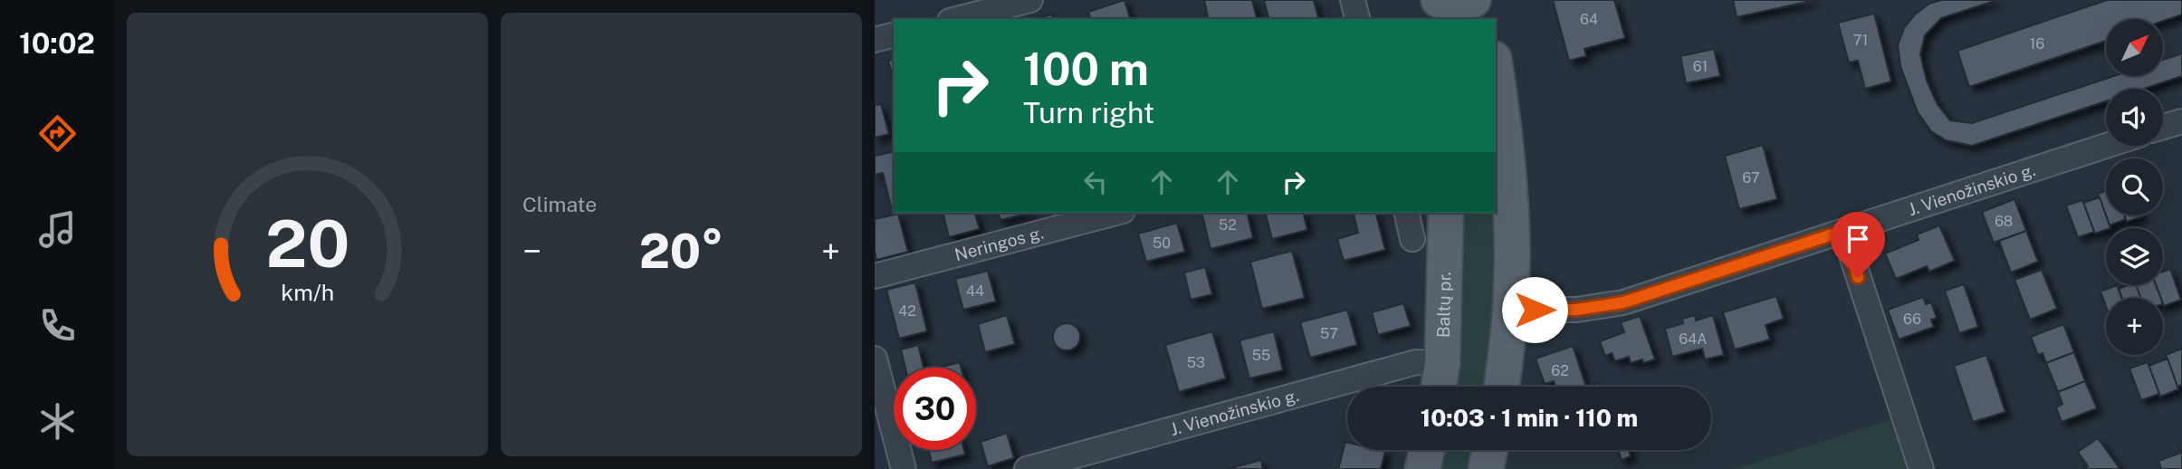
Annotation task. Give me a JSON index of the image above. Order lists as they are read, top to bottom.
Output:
{
  "streets": {
    "main road": ["Baltų pr."],
    "street": ["J. Vienožinskio g.", "Neringos g."]
  },
  "crossings": [
    ["J. Vienožinskio g.", "Baltų pr."]
  ],
  "house_numbers": [
    "64",
    "71",
    "16",
    "61",
    "67",
    "68",
    "52",
    "50",
    "44",
    "42",
    "66",
    "57",
    "64A",
    "55",
    "53",
    "62"
  ],
  "north": "top right",
  "page": {
    "tabs": "10:02",
    "tile": "Climate",
    "map_buttons": "+",
    "turn": ["100 m", "Turn right"],
    "heat": ["−", "20°", "+"],
    "limit": "30",
    "trip": "10:03 · 1 min · 110 m",
    "gauge": ["20", "km/h"]
  }
}
